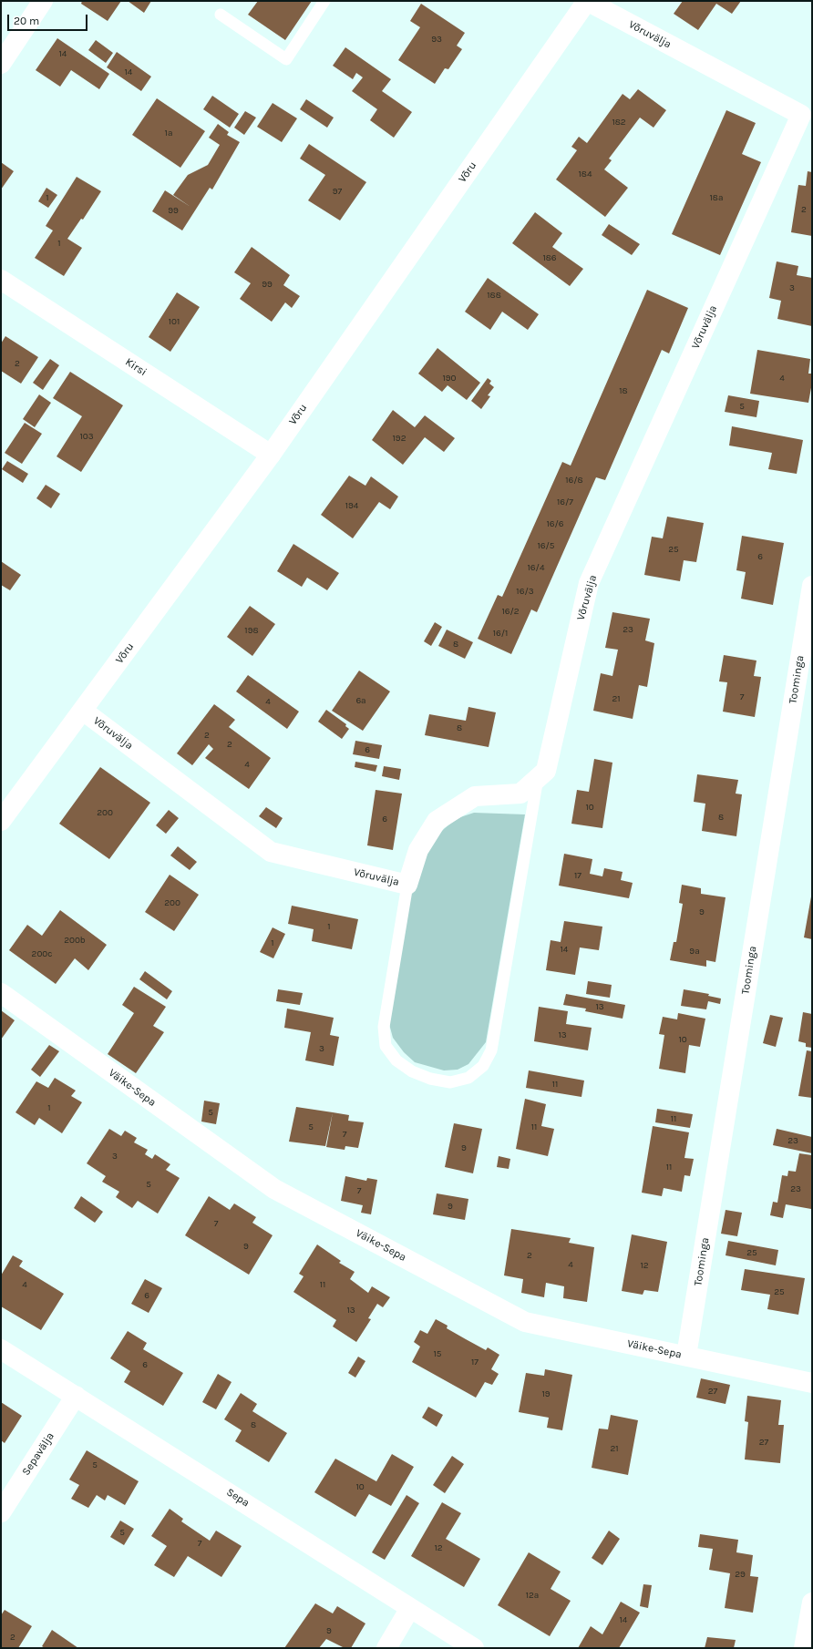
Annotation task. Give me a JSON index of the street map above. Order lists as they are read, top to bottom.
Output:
{
  "streets": {
    "street": [
      "Võruvälja",
      "Võru",
      "Kirsi",
      "Toominga",
      "Väike-Sepa",
      "Sepavälja",
      "Sepa"
    ]
  },
  "crossings": [
    ["Võruvälja", "Võru"],
    ["Võru", "Kirsi"],
    ["Toominga", "Väike-Sepa"],
    ["Sepavälja", "Sepa"]
  ],
  "house_numbers": [
    "93",
    "14",
    "14",
    "182",
    "1a",
    "184",
    "97",
    "1",
    "18a",
    "2",
    "99",
    "1",
    "186",
    "99",
    "3",
    "188",
    "101",
    "2",
    "190",
    "4",
    "18",
    "5",
    "103",
    "192",
    "16/8",
    "16/7",
    "194",
    "16/6",
    "16/5",
    "25",
    "6",
    "16/4",
    "16/3",
    "16/2",
    "23",
    "198",
    "16/1",
    "8",
    "7",
    "21",
    "6a",
    "4",
    "8",
    "2",
    "2",
    "6",
    "4",
    "10",
    "200",
    "8",
    "6",
    "17",
    "200",
    "9",
    "1",
    "200b",
    "1",
    "14",
    "9a",
    "200c",
    "13",
    "13",
    "10",
    "3",
    "11",
    "1",
    "5",
    "11",
    "5",
    "11",
    "7",
    "23",
    "9",
    "3",
    "11",
    "5",
    "23",
    "7",
    "9",
    "7",
    "9",
    "25",
    "2",
    "4",
    "12",
    "4",
    "11",
    "25",
    "6",
    "13",
    "15",
    "17",
    "6",
    "27",
    "19",
    "8",
    "27",
    "21",
    "5",
    "10",
    "5",
    "7",
    "12",
    "29",
    "12a",
    "14",
    "9",
    "2"
  ],
  "scale_bar": "20 m"
}
